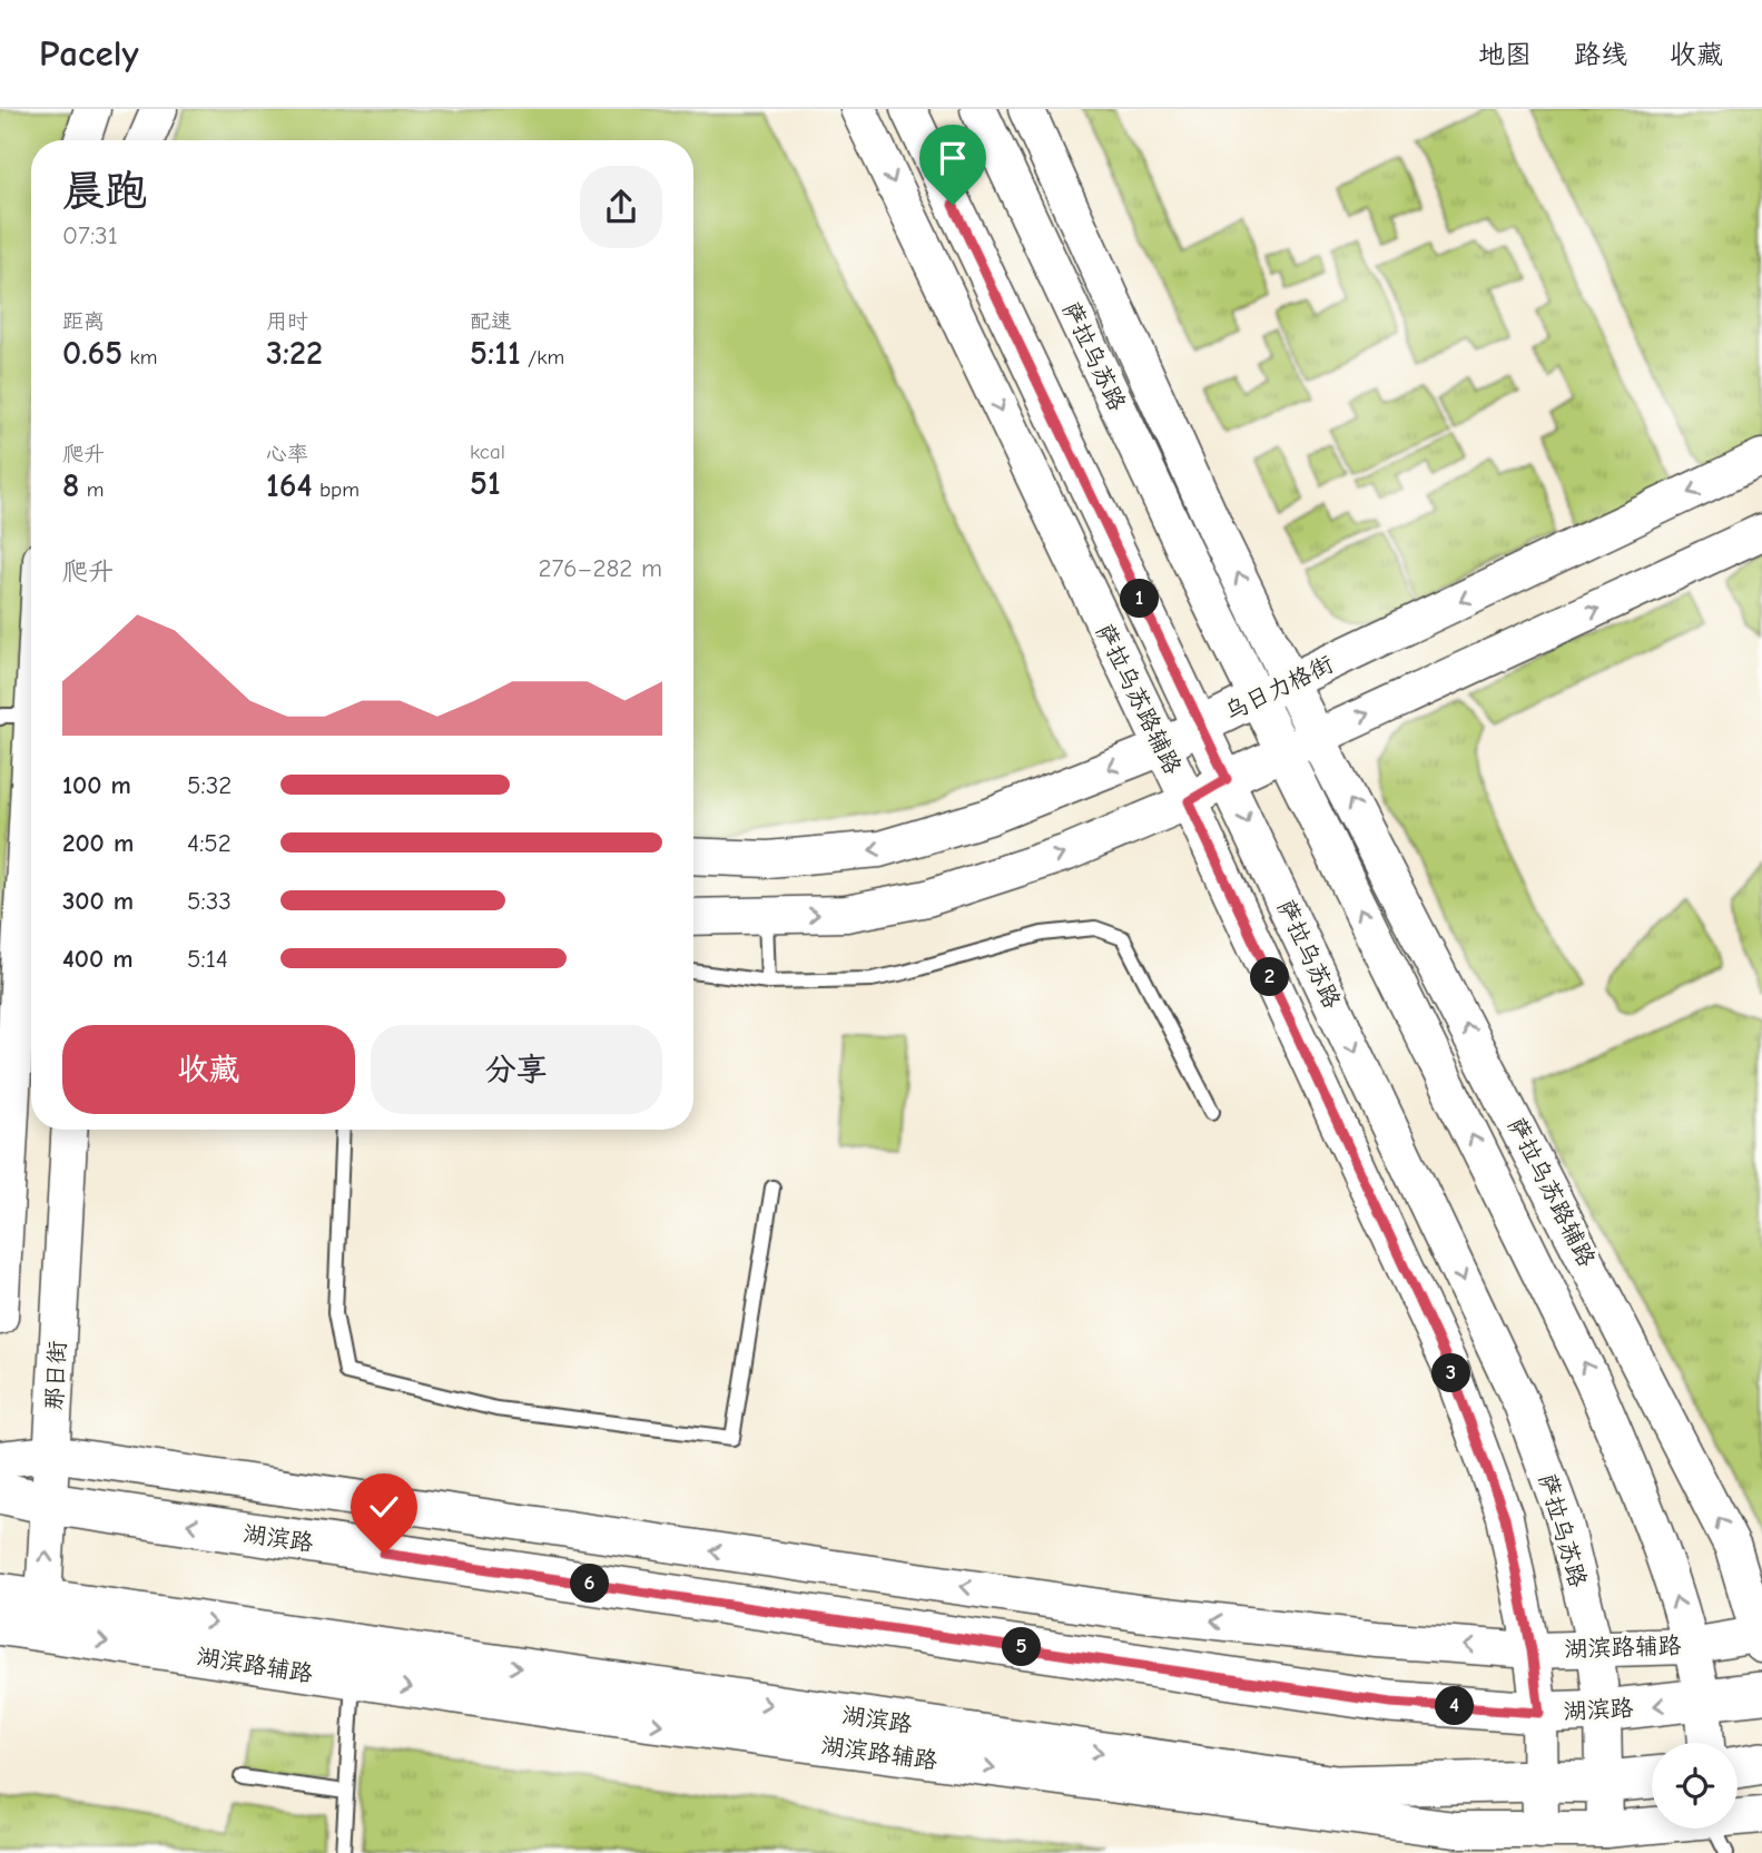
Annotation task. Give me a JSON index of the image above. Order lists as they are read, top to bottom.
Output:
{
  "streets": {
    "main road": ["湖滨路"],
    "street": [
      "萨拉乌苏路",
      "乌日力格街",
      "萨拉乌苏路辅路",
      "那日街",
      "湖滨路辅路"
    ]
  },
  "crossings": [
    ["萨拉乌苏路", "乌日力格街"],
    ["萨拉乌苏路", "湖滨路"],
    ["萨拉乌苏路", "湖滨路辅路"],
    ["乌日力格街", "萨拉乌苏路辅路"],
    ["萨拉乌苏路辅路", "湖滨路"],
    ["萨拉乌苏路辅路", "湖滨路辅路"],
    ["那日街", "湖滨路"],
    ["那日街", "湖滨路辅路"],
    ["湖滨路", "湖滨路辅路"]
  ],
  "page": {
    "header": "Pacely",
    "nav": ["地图", "路线", "收藏"],
    "heading": ["晨跑", "07:31"],
    "stats": [
      ["距离", "0.65 km"],
      ["用时", "3:22"],
      ["配速", "5:11 /km"],
      ["爬升", "8 m"],
      ["心率", "164 bpm"],
      ["kcal", "51"]
    ],
    "chart": ["爬升", "276–282 m"],
    "pins": [
      "1",
      "2",
      "3",
      "6",
      "5",
      "4"
    ],
    "list": [
      {
        "name": "100 m",
        "note": "5:32"
      },
      {
        "name": "200 m",
        "note": "4:52"
      },
      {
        "name": "300 m",
        "note": "5:33"
      },
      {
        "name": "400 m",
        "note": "5:14"
      }
    ],
    "buttons": ["收藏", "分享"]
  }
}
